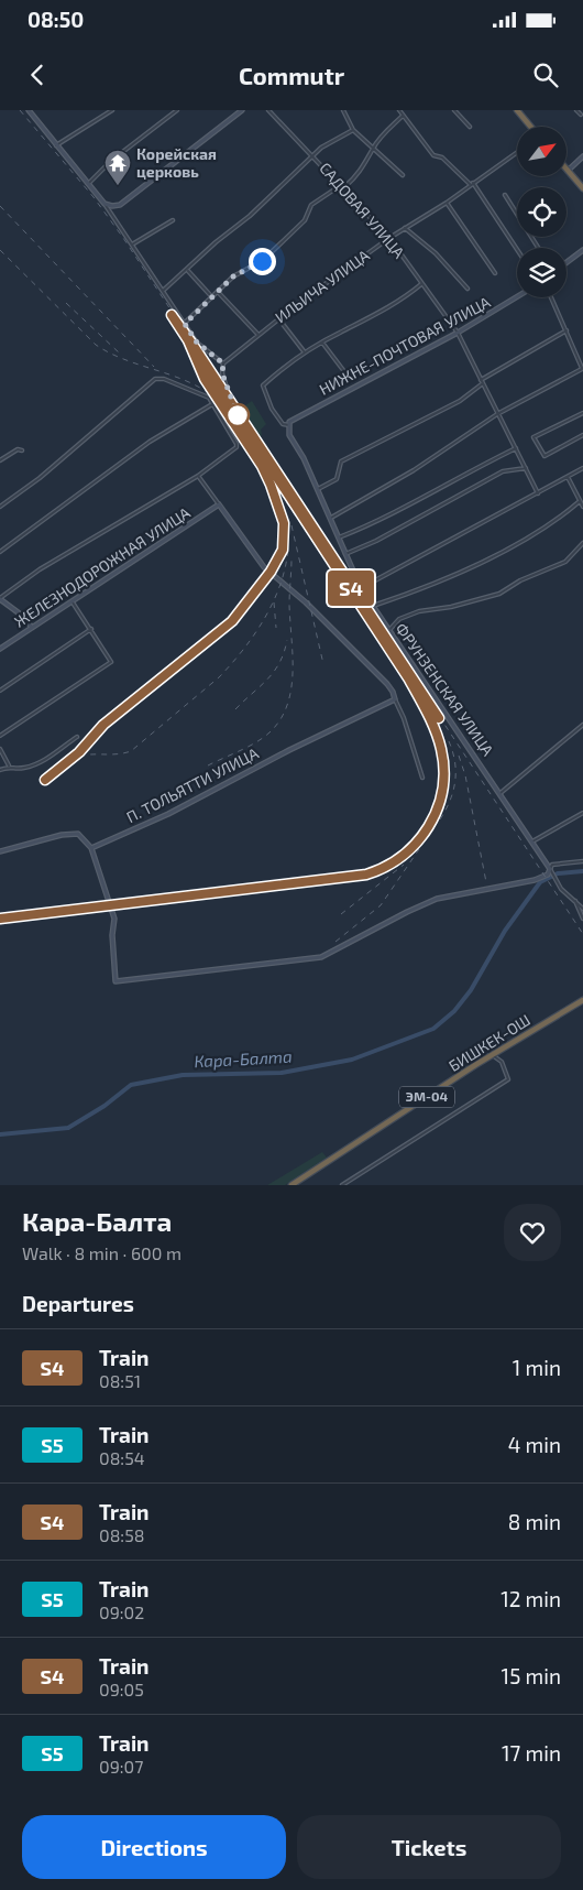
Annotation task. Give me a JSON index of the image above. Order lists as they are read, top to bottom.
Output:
{
  "streets": {
    "highway": ["БИШКЕК-ОШ", "ЭМ-04"],
    "street": [
      "САДОВАЯ УЛИЦА",
      "ИЛЬИЧА УЛИЦА",
      "НИЖНЕ-ПОЧТОВАЯ УЛИЦА",
      "ЖЕЛЕЗНОДОРОЖНАЯ УЛИЦА",
      "ФРУНЗЕНСКАЯ УЛИЦА",
      "П. ТОЛЬЯТТИ УЛИЦА"
    ]
  },
  "crossings": [
    ["САДОВАЯ УЛИЦА", "ИЛЬИЧА УЛИЦА"],
    ["САДОВАЯ УЛИЦА", "НИЖНЕ-ПОЧТОВАЯ УЛИЦА"],
    ["НИЖНЕ-ПОЧТОВАЯ УЛИЦА", "ФРУНЗЕНСКАЯ УЛИЦА"]
  ],
  "water": ["Кара-Балта"],
  "places": {
    "temple": ["Корейская церковь"]
  },
  "north": "top right",
  "page": {
    "status": "08:50",
    "header": "Commutr",
    "on_map": "S4",
    "heading": [
      ["Кара-Балта", "Walk · 8 min · 600 m"],
      "Departures"
    ],
    "list": [
      {
        "mark": "S4",
        "name": "Train",
        "note": "08:51",
        "value": "1 min"
      },
      {
        "mark": "S5",
        "name": "Train",
        "note": "08:54",
        "value": "4 min"
      },
      {
        "mark": "S4",
        "name": "Train",
        "note": "08:58",
        "value": "8 min"
      },
      {
        "mark": "S5",
        "name": "Train",
        "note": "09:02",
        "value": "12 min"
      },
      {
        "mark": "S4",
        "name": "Train",
        "note": "09:05",
        "value": "15 min"
      },
      {
        "mark": "S5",
        "name": "Train",
        "note": "09:07",
        "value": "17 min"
      }
    ],
    "buttons": ["Directions", "Tickets"]
  }
}
